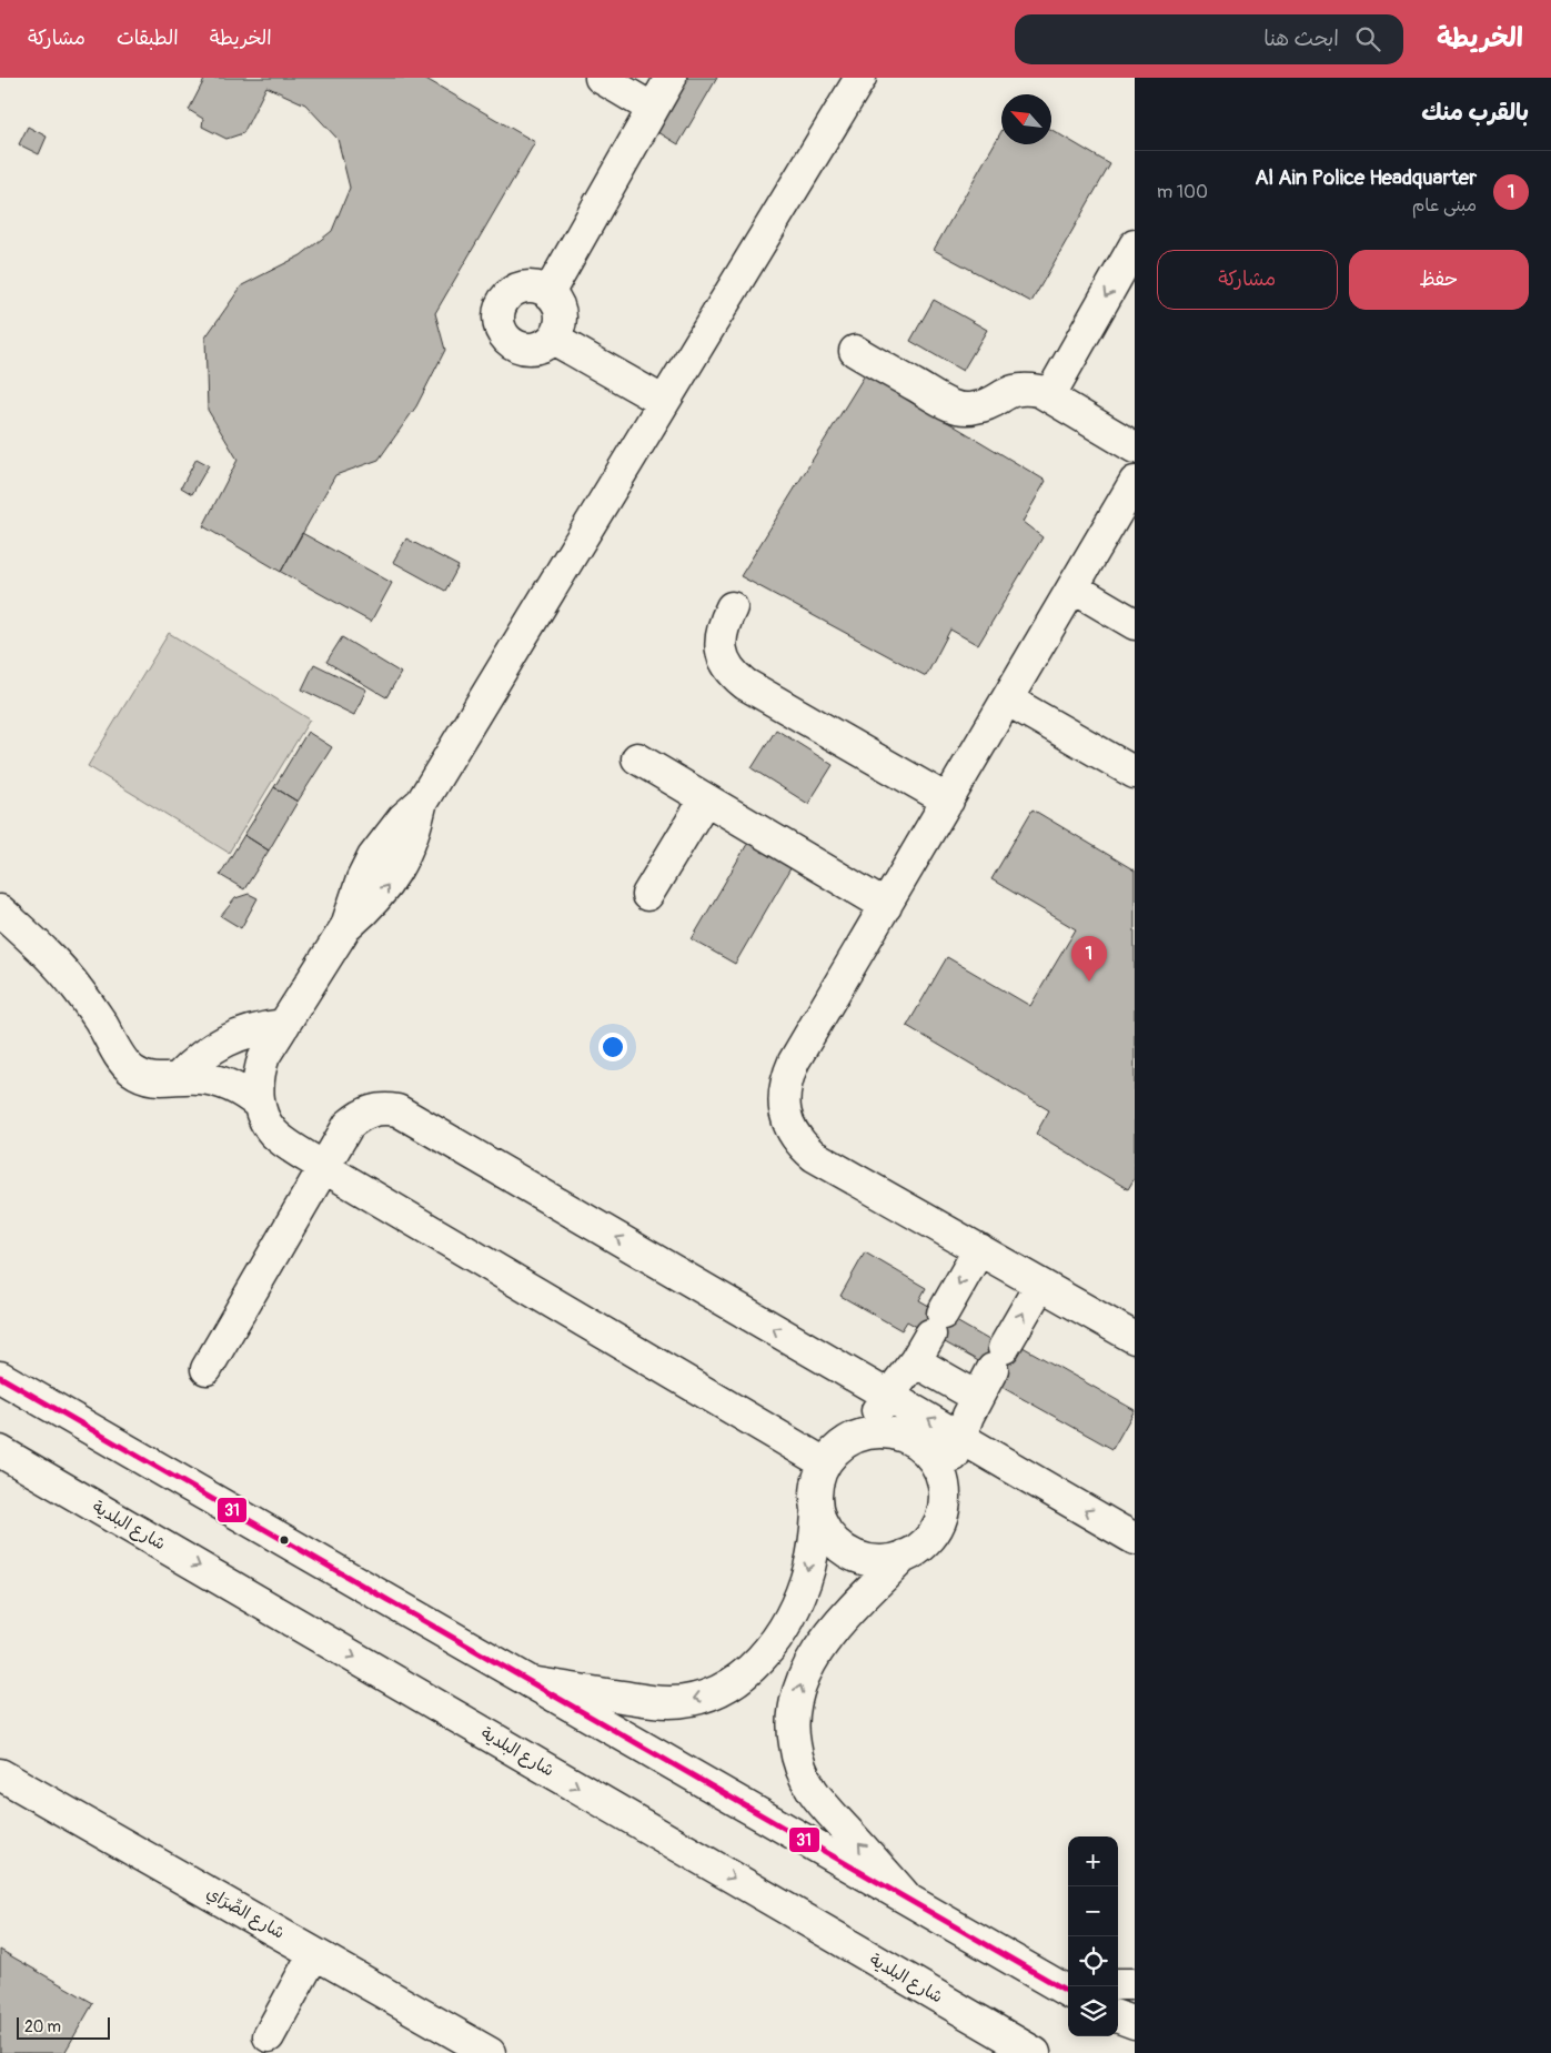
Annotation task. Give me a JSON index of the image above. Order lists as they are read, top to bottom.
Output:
{
  "streets": {
    "main road": ["شارع البلدية", "شارع الصِّرَاي"]
  },
  "lines": ["transit line 31"],
  "scale_bar": "20 m",
  "north": "top left",
  "page": {
    "header": "الخريطة",
    "search": "ابحث هنا",
    "nav": ["الخريطة", "الطبقات", "مشاركة"],
    "heading": "بالقرب منك",
    "list": [
      {
        "mark": "1",
        "name": "Al Ain Police Headquarter",
        "note": "مبنى عام",
        "value": "100 m"
      }
    ],
    "buttons": ["حفظ", "مشاركة"],
    "pins": "1",
    "map_buttons": ["+", "−"],
    "scale": "20 m"
  }
}
